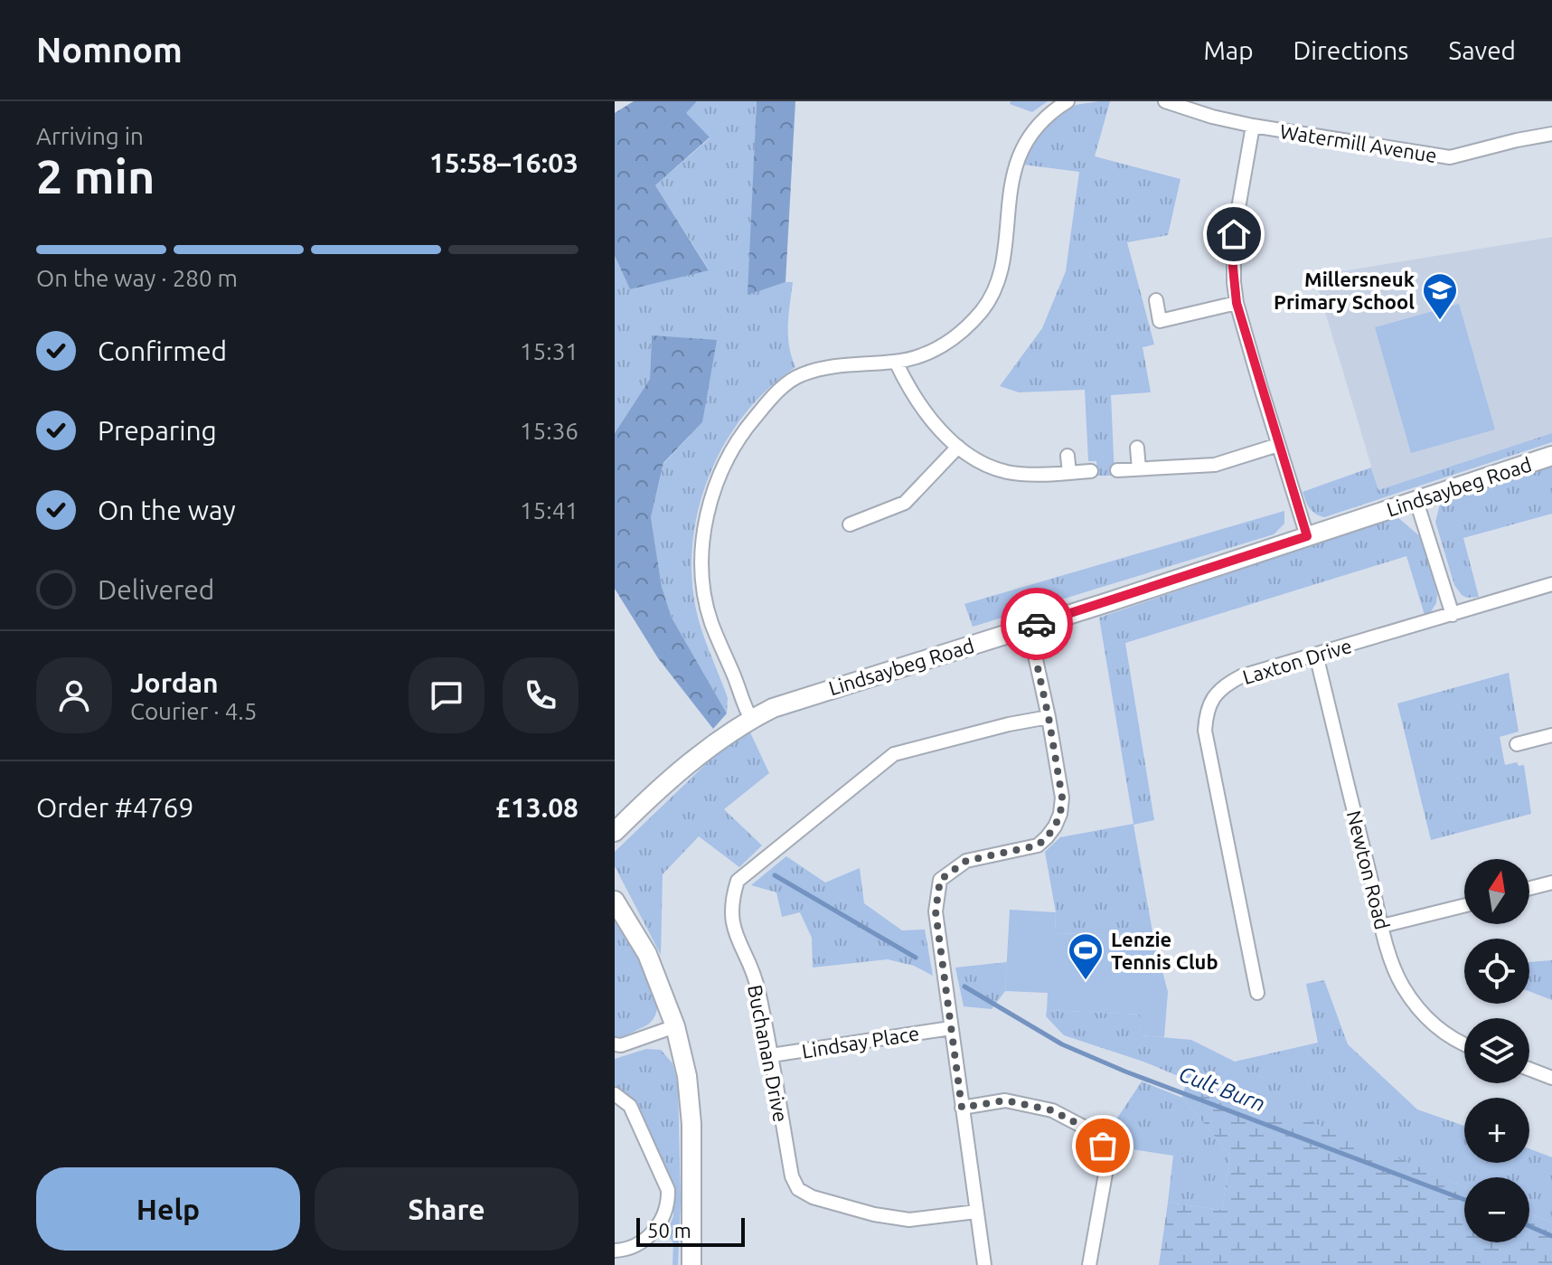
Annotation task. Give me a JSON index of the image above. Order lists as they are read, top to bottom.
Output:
{
  "streets": {
    "main road": ["Lindsaybeg Road"],
    "street": [
      "Watermill Avenue",
      "Laxton Drive",
      "Newton Road",
      "Lindsay Place",
      "Buchanan Drive"
    ]
  },
  "crossings": [
    ["Laxton Drive", "Newton Road"],
    ["Lindsay Place", "Buchanan Drive"]
  ],
  "water": ["Cult Burn"],
  "places": {
    "school or university": ["Millersneuk Primary School"],
    "sports": ["Lenzie Tennis Club"]
  },
  "scale_bar": "50 m",
  "north": "top",
  "page": {
    "header": "Nomnom",
    "nav": ["Map", "Directions", "Saved"],
    "heading": ["2 min", "Arriving in", "15:58–16:03"],
    "panel": [
      "Jordan",
      "Courier · 4.5",
      "Order #4769",
      "£13.08"
    ],
    "bar": "On the way · 280 m",
    "list": [
      ["Confirmed", "15:31"],
      ["Preparing", "15:36"],
      ["On the way", "15:41"],
      "Delivered"
    ],
    "map_buttons": ["+", "−"],
    "buttons": ["Help", "Share"],
    "scale": "50 m"
  }
}
